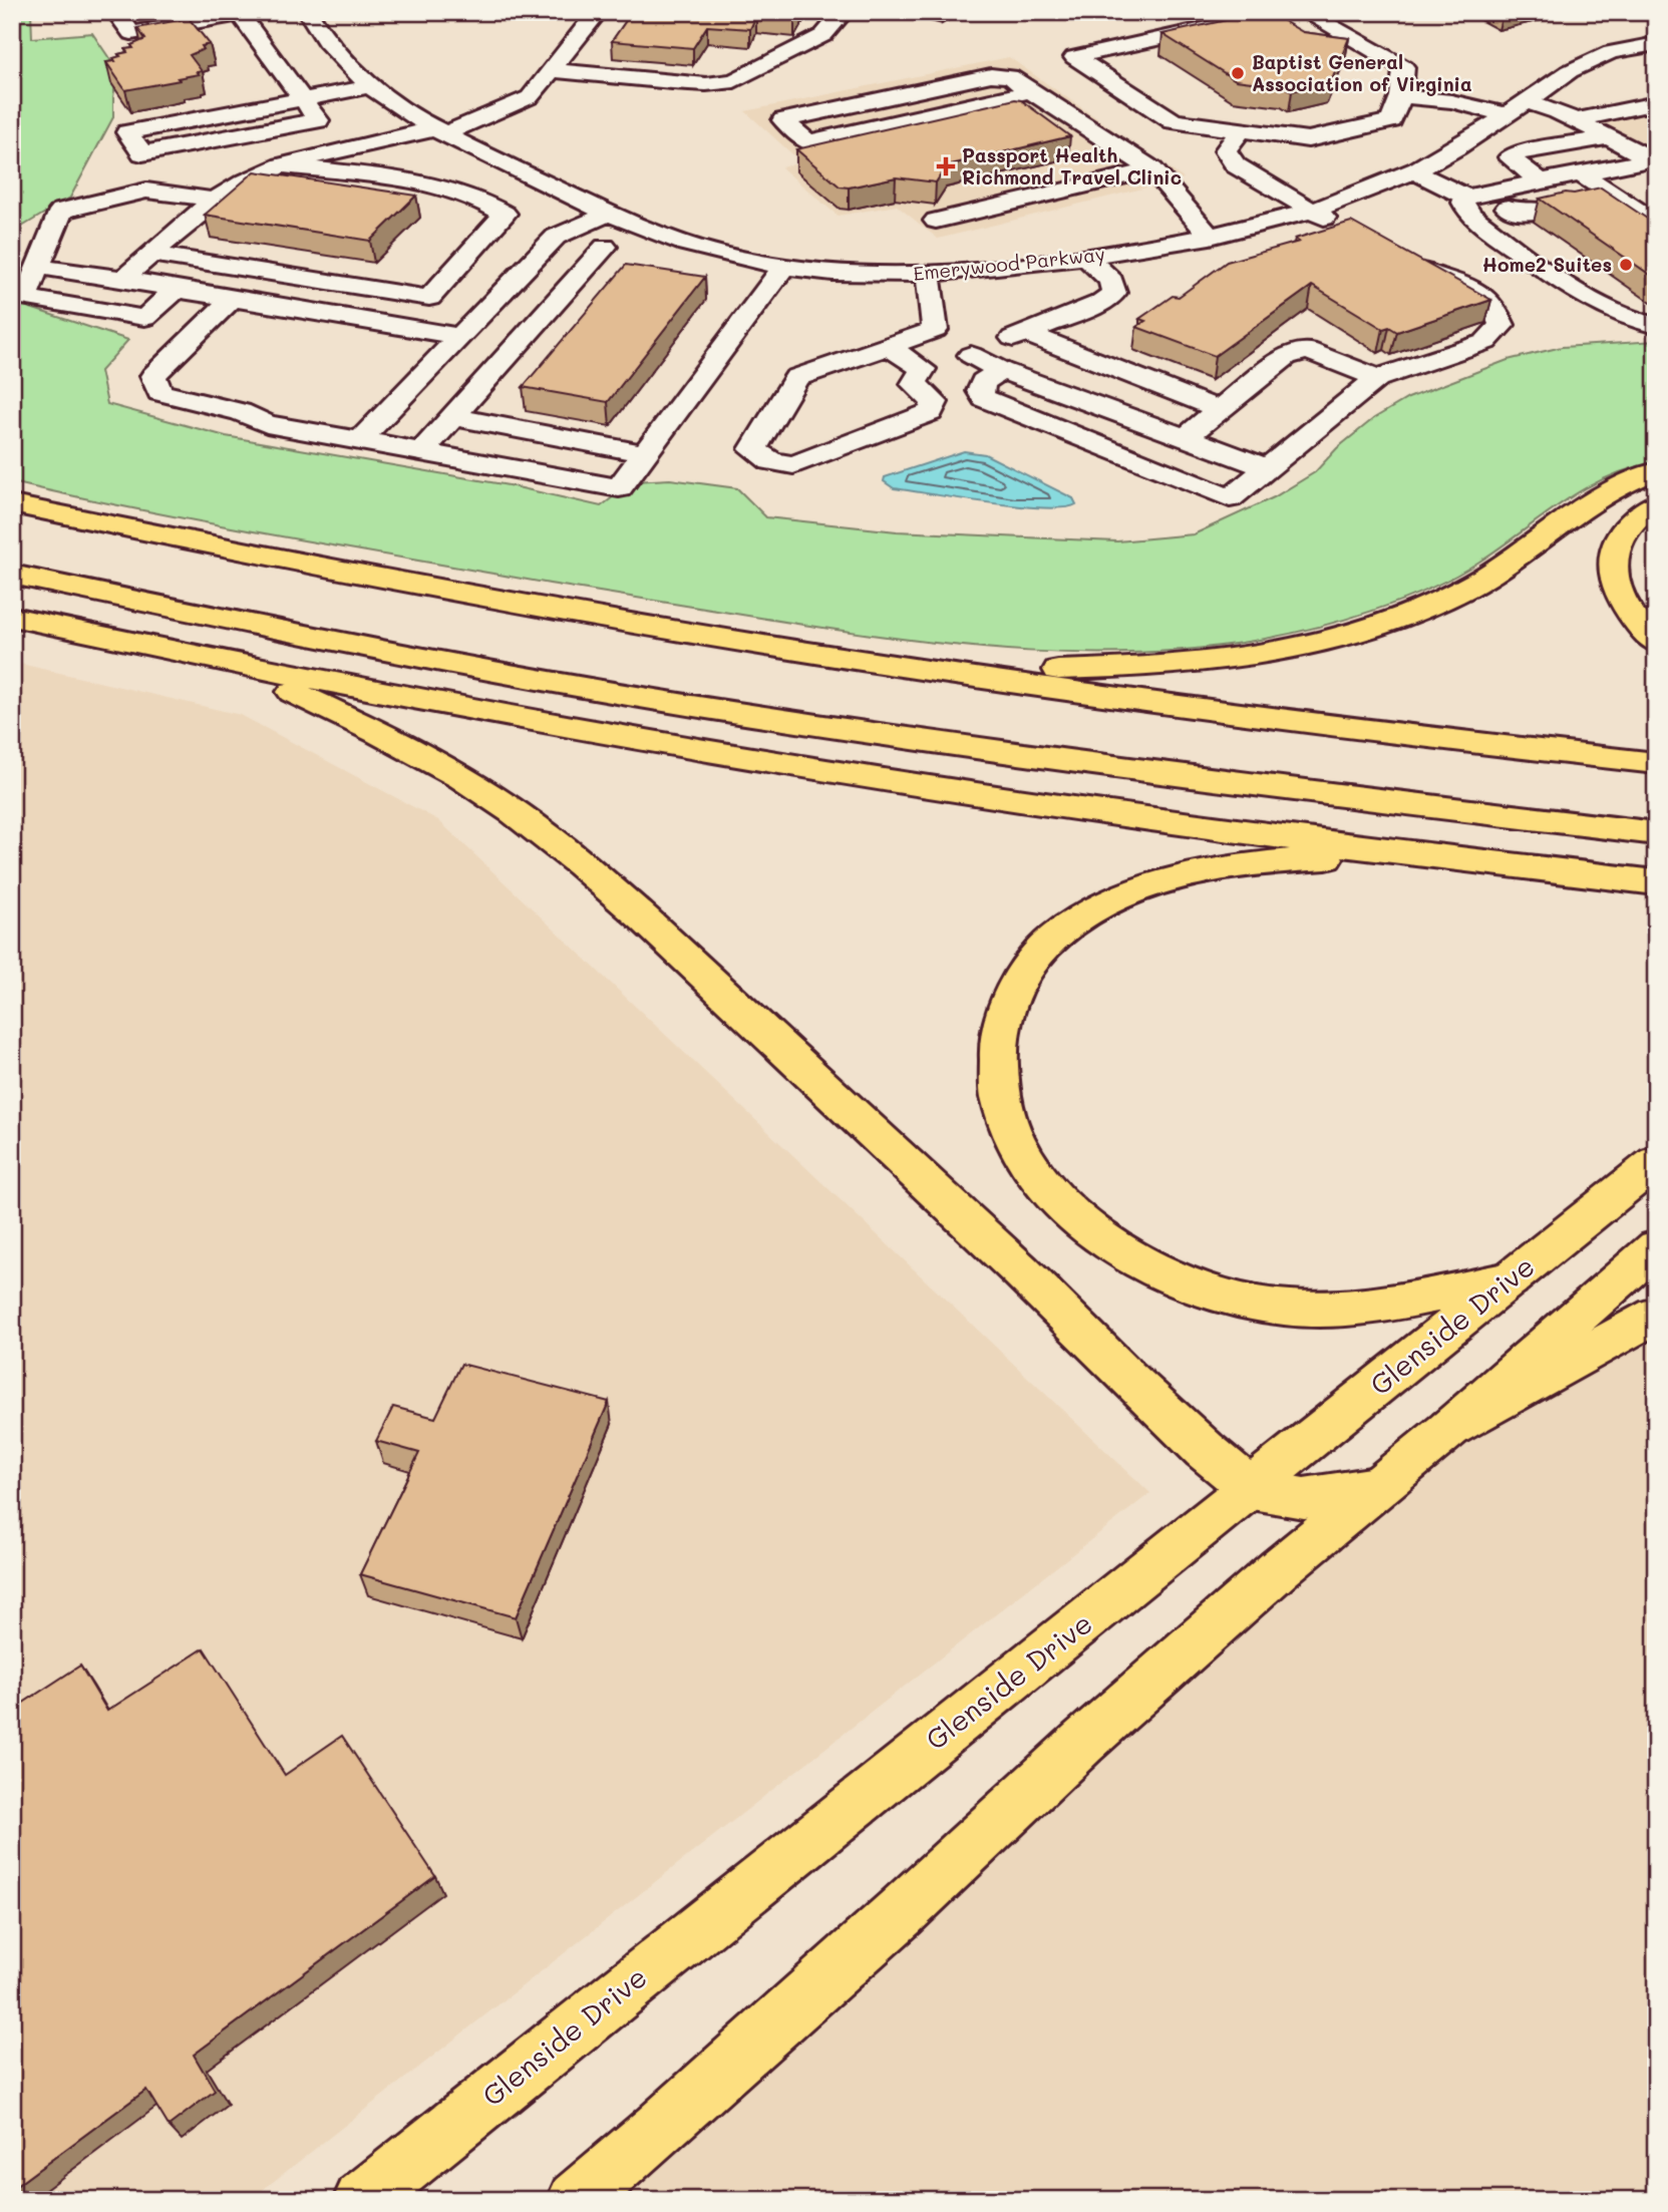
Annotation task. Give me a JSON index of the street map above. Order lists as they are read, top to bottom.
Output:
{
  "streets": {
    "main road": ["Glenside Drive"],
    "street": ["Emerywood Parkway"]
  },
  "places": {
    "other": ["Baptist General Association of Virginia", "Home2 Suites"],
    "health": ["Passport Health Richmond Travel Clinic"]
  }
}
